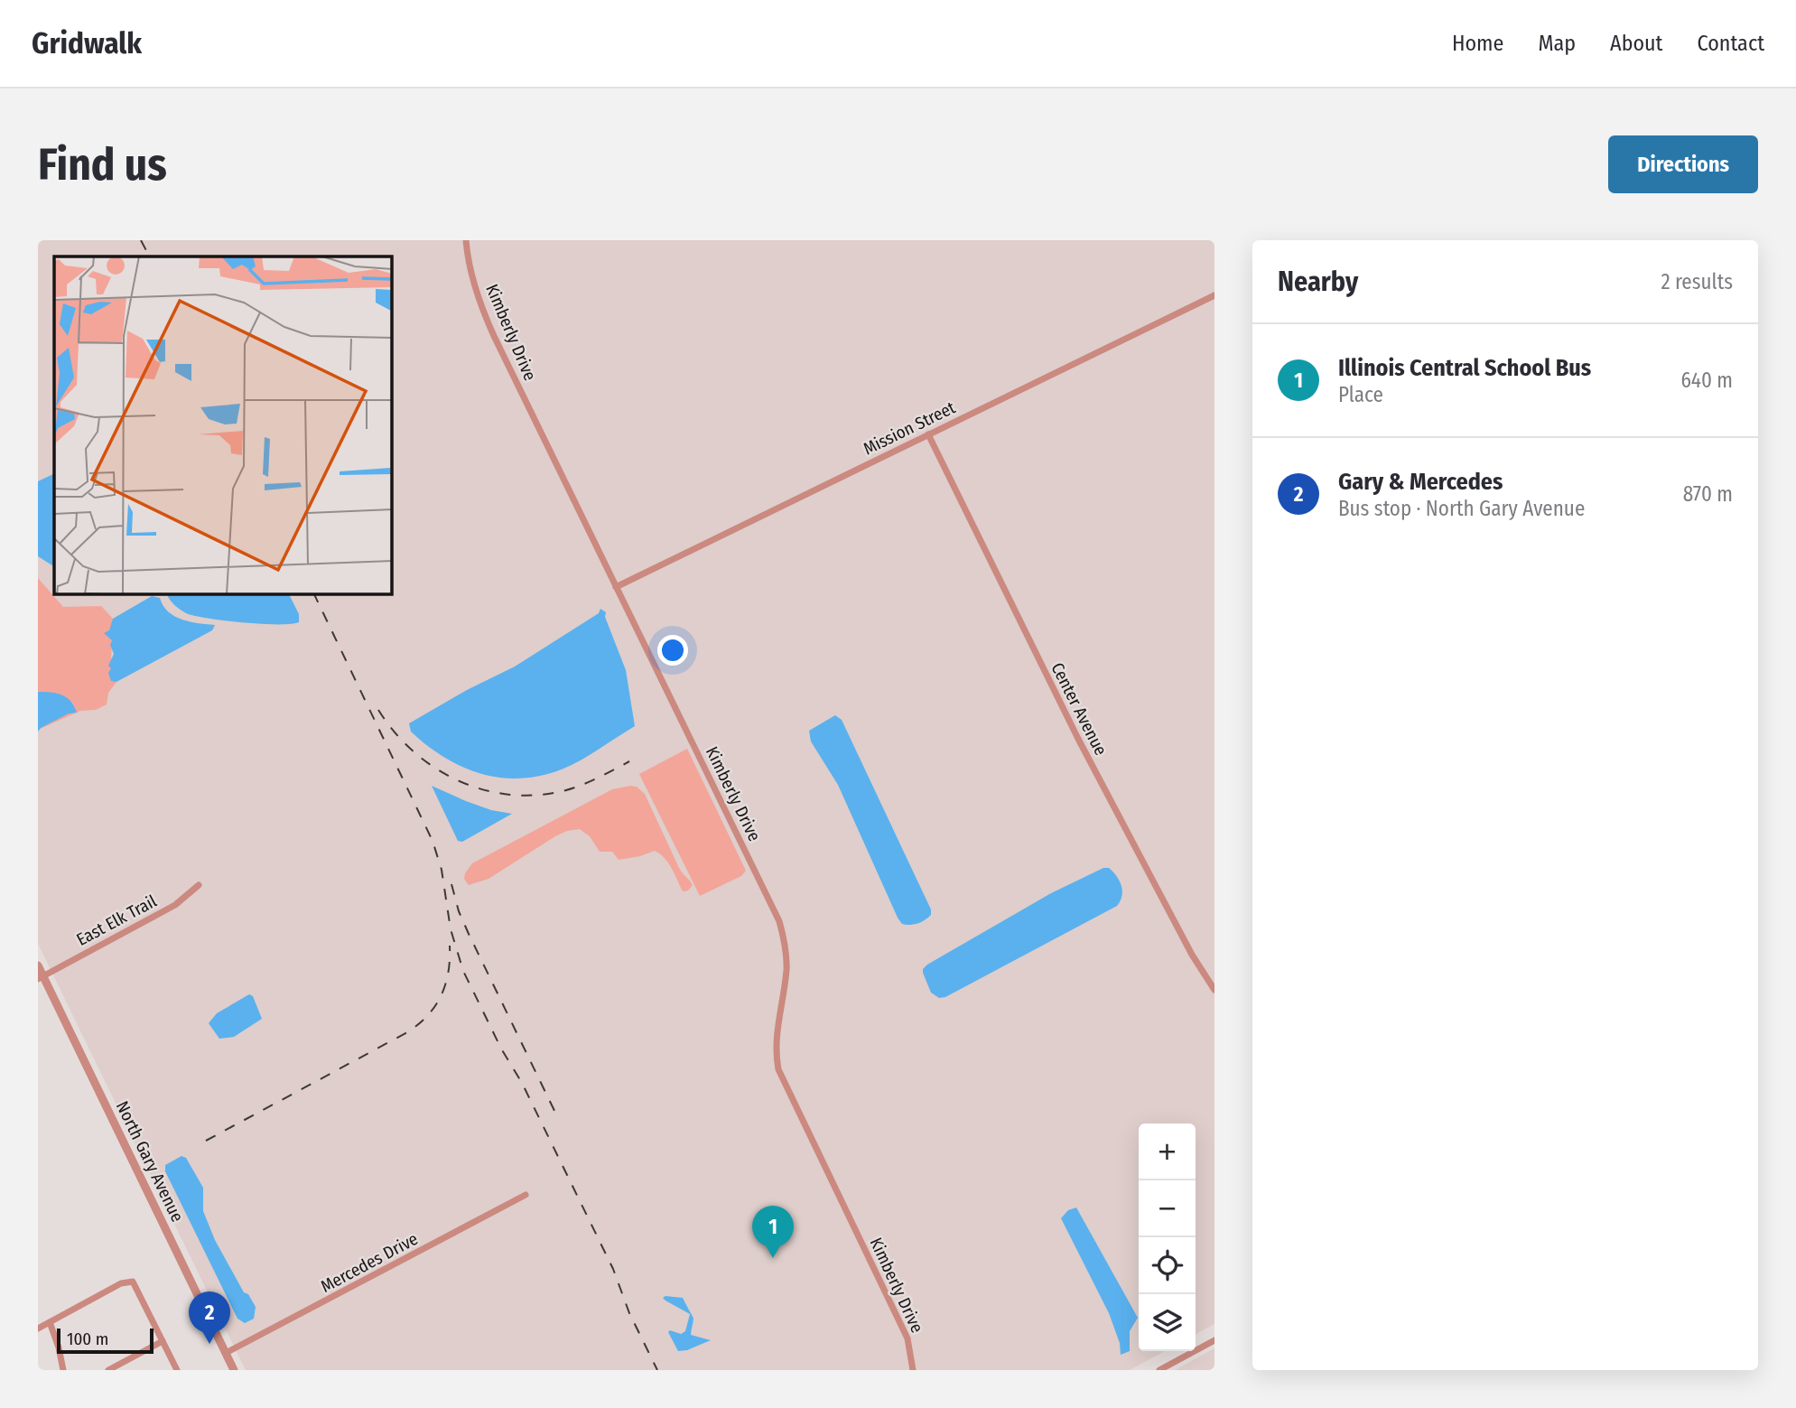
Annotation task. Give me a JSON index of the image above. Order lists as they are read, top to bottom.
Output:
{
  "streets": {
    "street": [
      "Kimberly Drive",
      "Mission Street",
      "Center Avenue",
      "East Elk Trail",
      "North Gary Avenue",
      "Mercedes Drive"
    ]
  },
  "crossings": [
    ["Kimberly Drive", "Mission Street"],
    ["Mission Street", "Center Avenue"],
    ["East Elk Trail", "North Gary Avenue"],
    ["North Gary Avenue", "Mercedes Drive"]
  ],
  "scale_bar": "100 m",
  "page": {
    "header": "Gridwalk",
    "nav": [
      "Home",
      "Map",
      "About",
      "Contact"
    ],
    "buttons": "Directions",
    "title": "Find us",
    "heading": ["Nearby", "2 results"],
    "list": [
      {
        "mark": "1",
        "name": "Illinois Central School Bus",
        "note": "Place",
        "value": "640 m"
      },
      {
        "mark": "2",
        "name": "Gary & Mercedes",
        "note": "Bus stop · North Gary Avenue",
        "value": "870 m"
      }
    ],
    "map_buttons": ["+", "−"],
    "pins": ["1", "2"],
    "scale": "100 m"
  }
}
